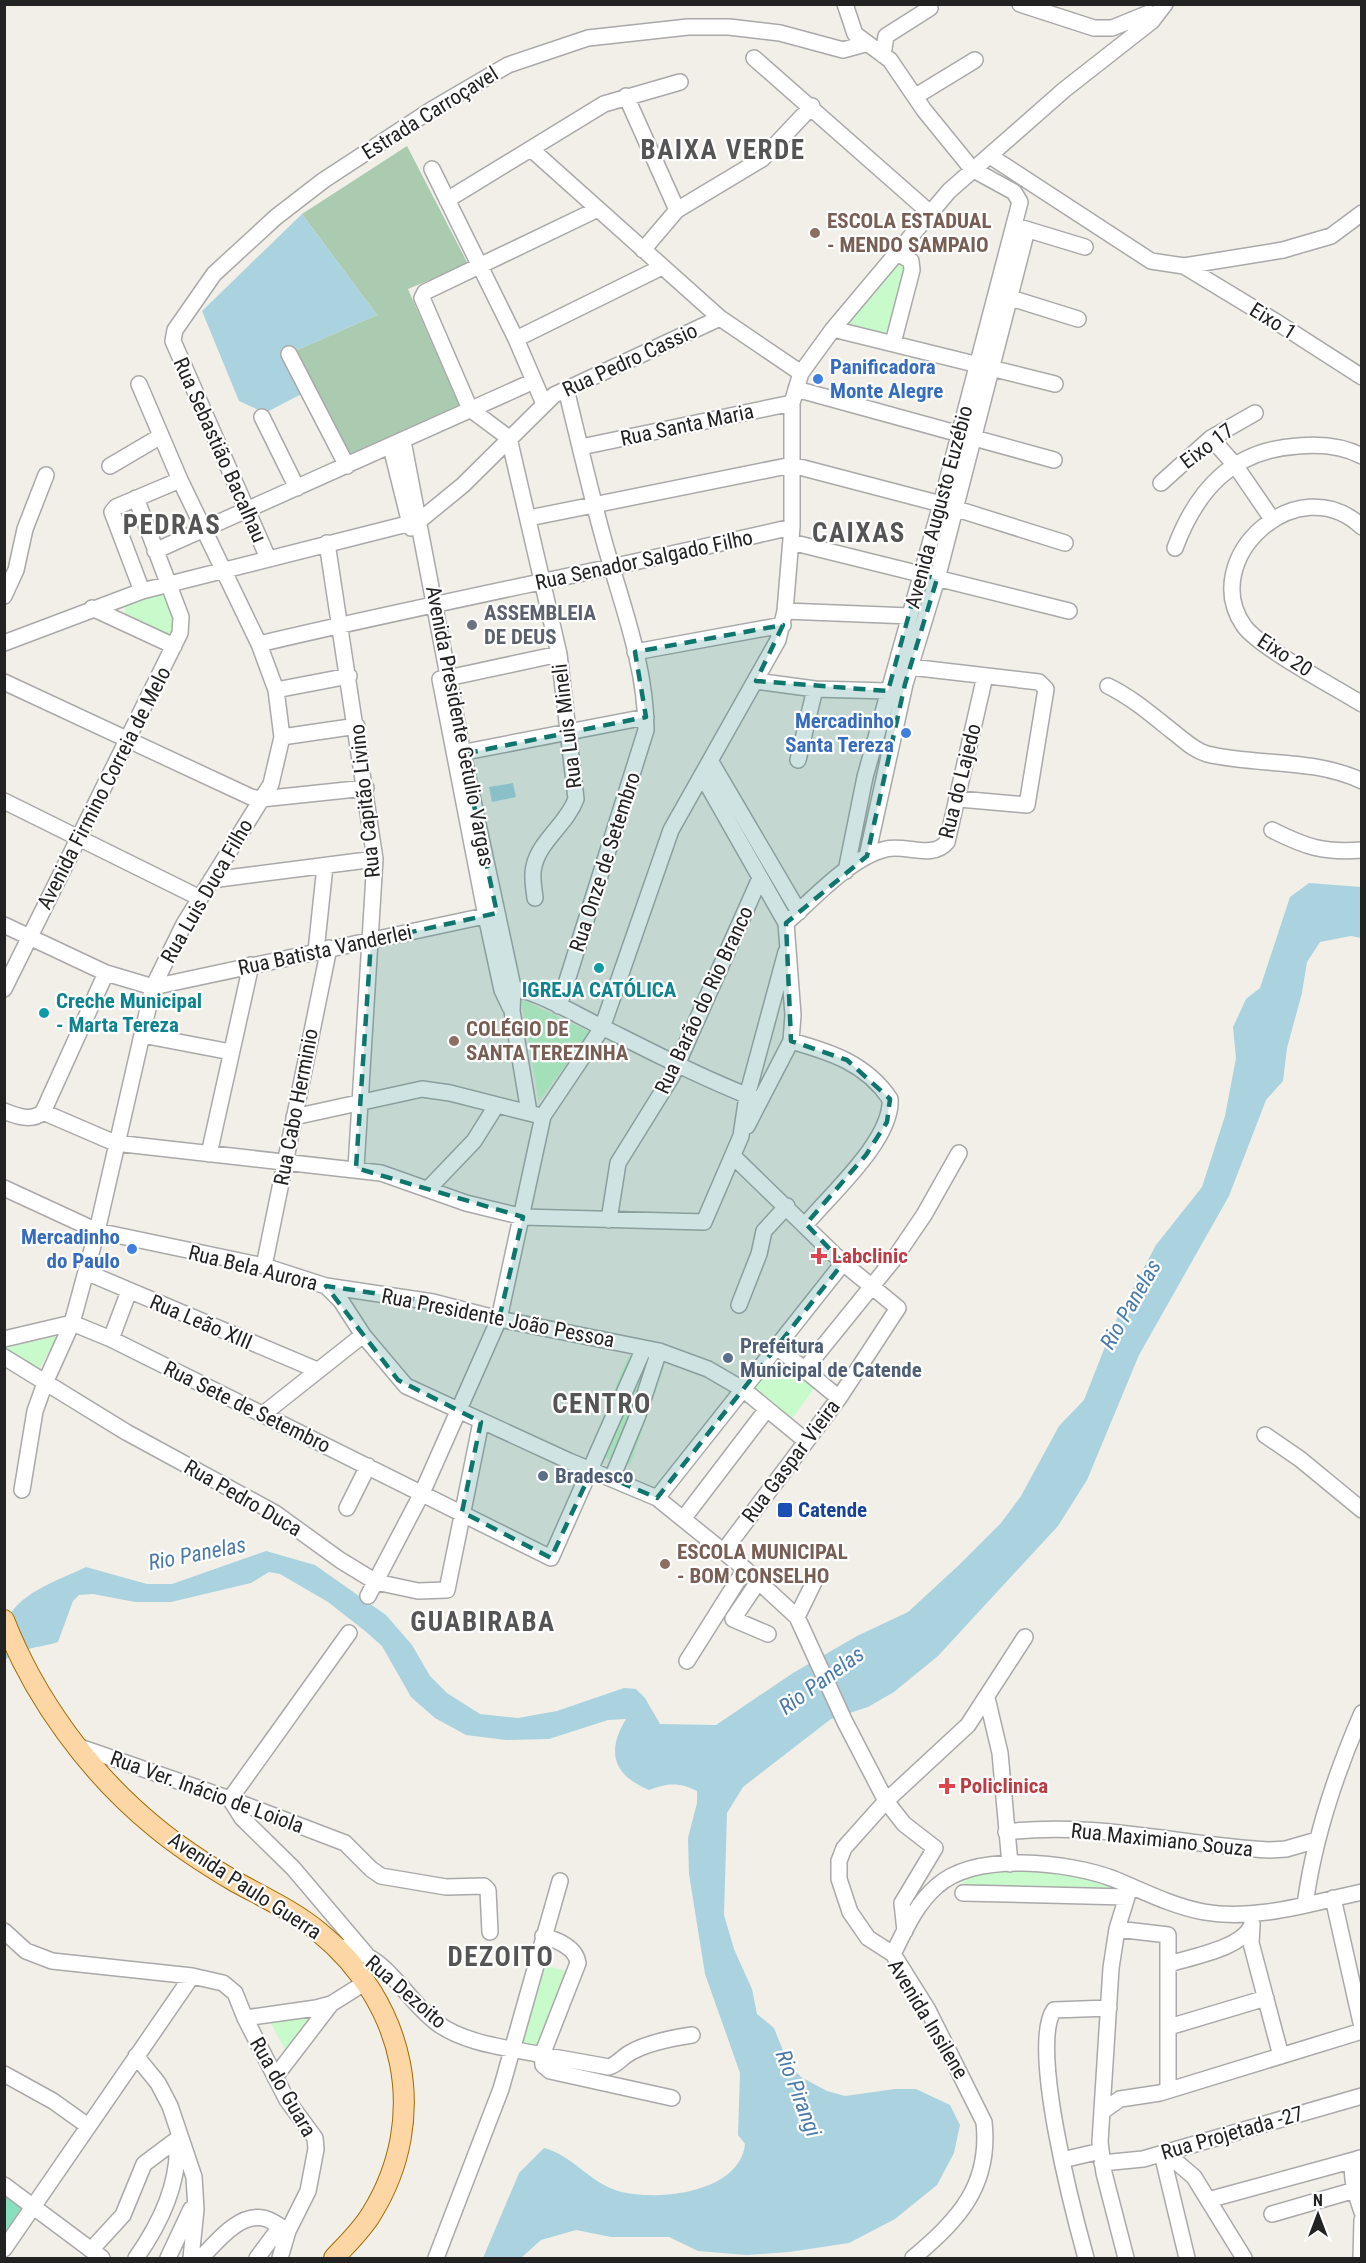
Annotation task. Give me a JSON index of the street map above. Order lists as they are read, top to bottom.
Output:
{
  "streets": {
    "main road": ["Avenida Paulo Guerra"],
    "street": [
      "Estrada Carroçavel",
      "Eixo 1",
      "Rua Pedro Cassio",
      "Rua Santa Maria",
      "Eixo 17",
      "Rua Sebastião Bacalhau",
      "Avenida Augusto Euzébio",
      "Rua Senador Salgado Filho",
      "Eixo 20",
      "Avenida Presidente Getulio Vargas",
      "Rua Luis Mineli",
      "Rua do Lajedo",
      "Avenida Firmino Correia de Melo",
      "Rua Capitão Livino",
      "Rua Onze de Setembro",
      "Rua Luis Duca Filho",
      "Rua Batista Vanderlei",
      "Rua Barão do Rio Branco",
      "Rua Cabo Herminio",
      "Rua Bela Aurora",
      "Rua Presidente João Pessoa",
      "Rua Leão XIII",
      "Rua Sete de Setembro",
      "Rua Gaspar Vieira",
      "Rua Pedro Duca",
      "Rua Ver. Inácio de Loiola",
      "Rua Maximiano Souza",
      "Rua Dezoito",
      "Avenida Insilene",
      "Rua do Guara",
      "Rua Projetada -27"
    ]
  },
  "crossings": [
    ["Estrada Carroçavel", "Rua Sebastião Bacalhau"],
    ["Rua Pedro Cassio", "Avenida Presidente Getulio Vargas"],
    ["Rua Pedro Cassio", "Rua Luis Mineli"],
    ["Rua Pedro Cassio", "Rua Onze de Setembro"],
    ["Rua Santa Maria", "Rua Onze de Setembro"],
    ["Avenida Augusto Euzébio", "Rua do Lajedo"],
    ["Rua Senador Salgado Filho", "Avenida Presidente Getulio Vargas"],
    ["Rua Senador Salgado Filho", "Rua Luis Mineli"],
    ["Rua Senador Salgado Filho", "Rua Capitão Livino"],
    ["Rua Senador Salgado Filho", "Rua Onze de Setembro"],
    ["Rua Senador Salgado Filho", "Rua Luis Duca Filho"],
    ["Avenida Presidente Getulio Vargas", "Rua Batista Vanderlei"],
    ["Rua do Lajedo", "Rua Barão do Rio Branco"],
    ["Rua Capitão Livino", "Rua Batista Vanderlei"],
    ["Rua Luis Duca Filho", "Rua Batista Vanderlei"],
    ["Rua Luis Duca Filho", "Rua Bela Aurora"],
    ["Rua Luis Duca Filho", "Rua Leão XIII"],
    ["Rua Luis Duca Filho", "Rua Sete de Setembro"],
    ["Rua Luis Duca Filho", "Rua Pedro Duca"],
    ["Rua Batista Vanderlei", "Rua Cabo Herminio"],
    ["Rua Cabo Herminio", "Rua Bela Aurora"],
    ["Rua Bela Aurora", "Rua Presidente João Pessoa"],
    ["Rua Bela Aurora", "Rua Sete de Setembro"],
    ["Rua Bela Aurora", "Rua Gaspar Vieira"],
    ["Rua Presidente João Pessoa", "Rua Gaspar Vieira"],
    ["Rua Sete de Setembro", "Rua Pedro Duca"],
    ["Rua Ver. Inácio de Loiola", "Avenida Paulo Guerra"],
    ["Avenida Paulo Guerra", "Rua Dezoito"]
  ],
  "districts": [
    "BAIXA VERDE",
    "PEDRAS",
    "CAIXAS",
    "CENTRO",
    "GUABIRABA",
    "DEZOITO"
  ],
  "water": ["Rio Panelas", "Rio Pirangi"],
  "places": {
    "other": [
      "ESCOLA ESTADUAL - MENDO SAMPAIO",
      "Panificadora Monte Alegre",
      "ASSEMBLEIA DE DEUS",
      "Mercadinho Santa Tereza",
      "IGREJA CATÓLICA",
      "Creche Municipal - Marta Tereza",
      "COLÉGIO DE SANTA TEREZINHA",
      "Mercadinho do Paulo",
      "Prefeitura Municipal de Catende",
      "Bradesco",
      "ESCOLA MUNICIPAL - BOM CONSELHO"
    ],
    "health": ["Labclinic", "Policlinica"],
    "transit": ["Catende"]
  },
  "north": "top"
}
